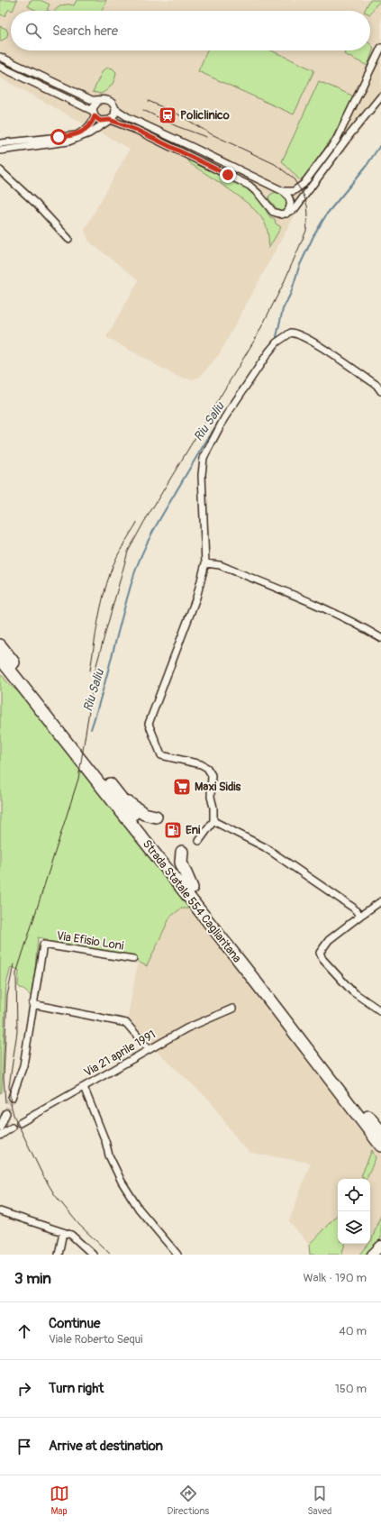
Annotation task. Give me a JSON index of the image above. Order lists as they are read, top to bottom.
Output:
{
  "streets": {
    "highway": ["Strada Statale 554 Cagliaritana"],
    "street": ["Via Efisio Loni", "Via 21 aprile 1991"]
  },
  "water": ["Riu Saliu"],
  "places": {
    "station": ["Policlinico"],
    "supermarket": ["Maxi Sidis"],
    "fuel station": ["Eni"]
  },
  "page": {
    "search": "Search here",
    "heading": ["3 min", "Walk · 190 m"],
    "list": [
      ["Continue", "Viale Roberto Sequi", "40 m"],
      ["Turn right", "150 m"],
      "Arrive at destination"
    ],
    "nav": ["Map", "Directions", "Saved"]
  }
}
